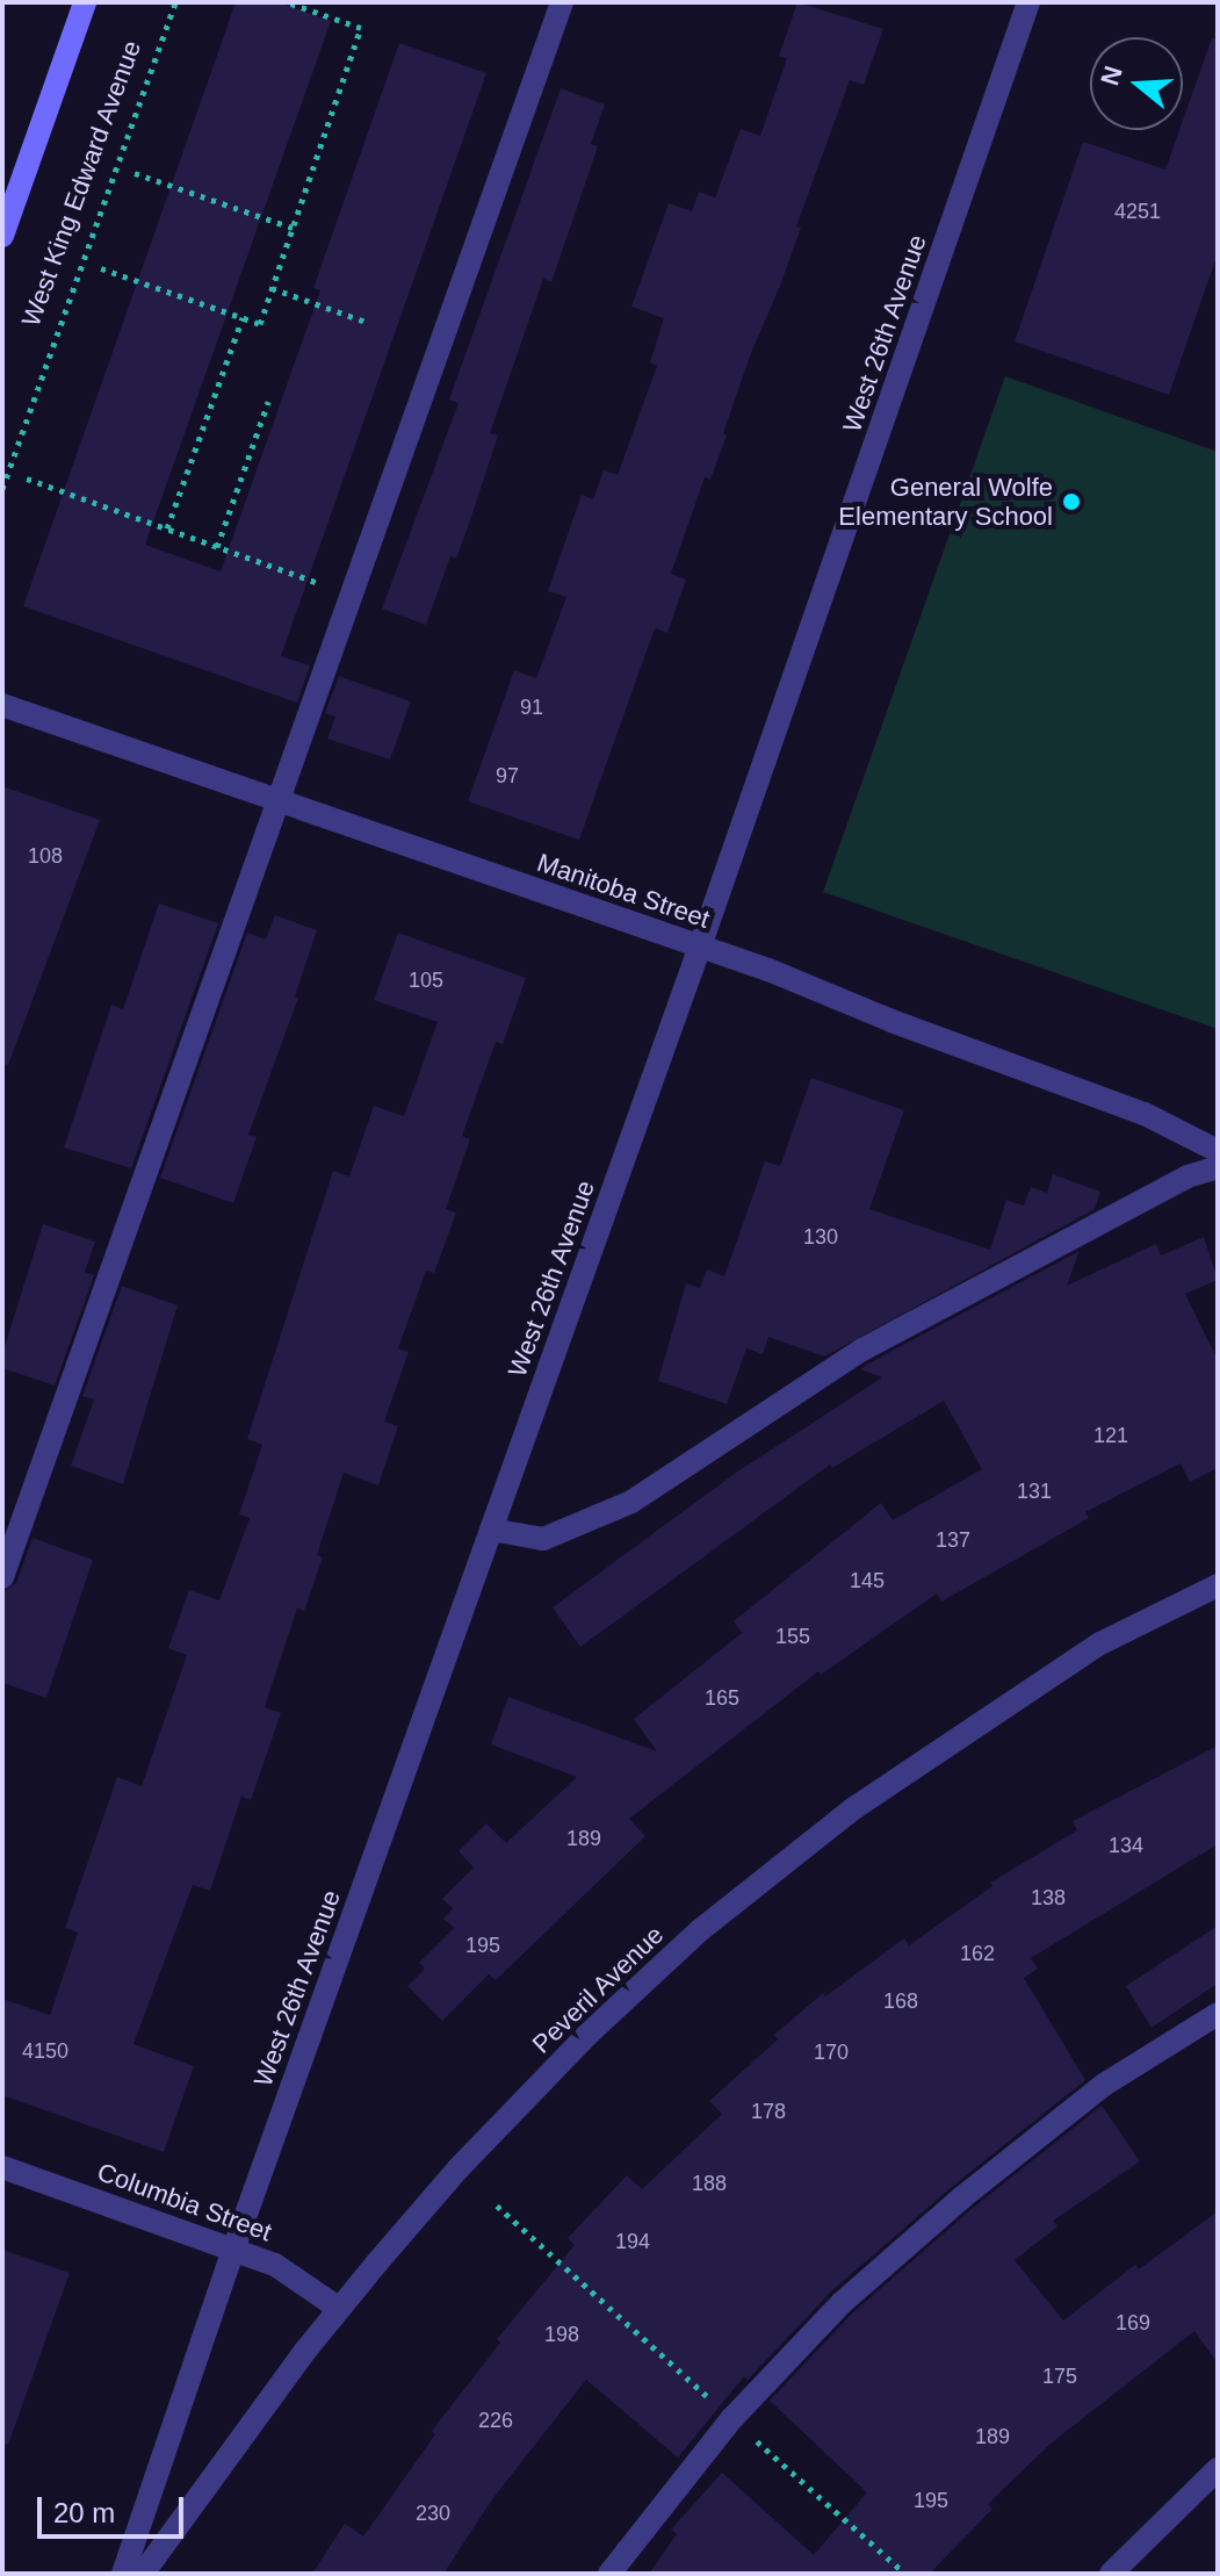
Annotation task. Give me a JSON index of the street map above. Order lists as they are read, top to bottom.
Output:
{
  "streets": {
    "street": [
      "West 26th Avenue",
      "Manitoba Street",
      "Peveril Avenue",
      "Columbia Street"
    ],
    "path": ["West King Edward Avenue"]
  },
  "crossings": [
    ["West 26th Avenue", "Manitoba Street"],
    ["West 26th Avenue", "Columbia Street"],
    ["Peveril Avenue", "Columbia Street"]
  ],
  "places": ["General Wolfe Elementary School"],
  "house_numbers": [
    "4251",
    "91",
    "97",
    "108",
    "105",
    "130",
    "121",
    "131",
    "137",
    "145",
    "155",
    "165",
    "189",
    "134",
    "138",
    "195",
    "162",
    "168",
    "4150",
    "170",
    "178",
    "188",
    "194",
    "169",
    "198",
    "175",
    "226",
    "189",
    "195",
    "230"
  ],
  "scale_bar": "20 m",
  "north": "left"
}
